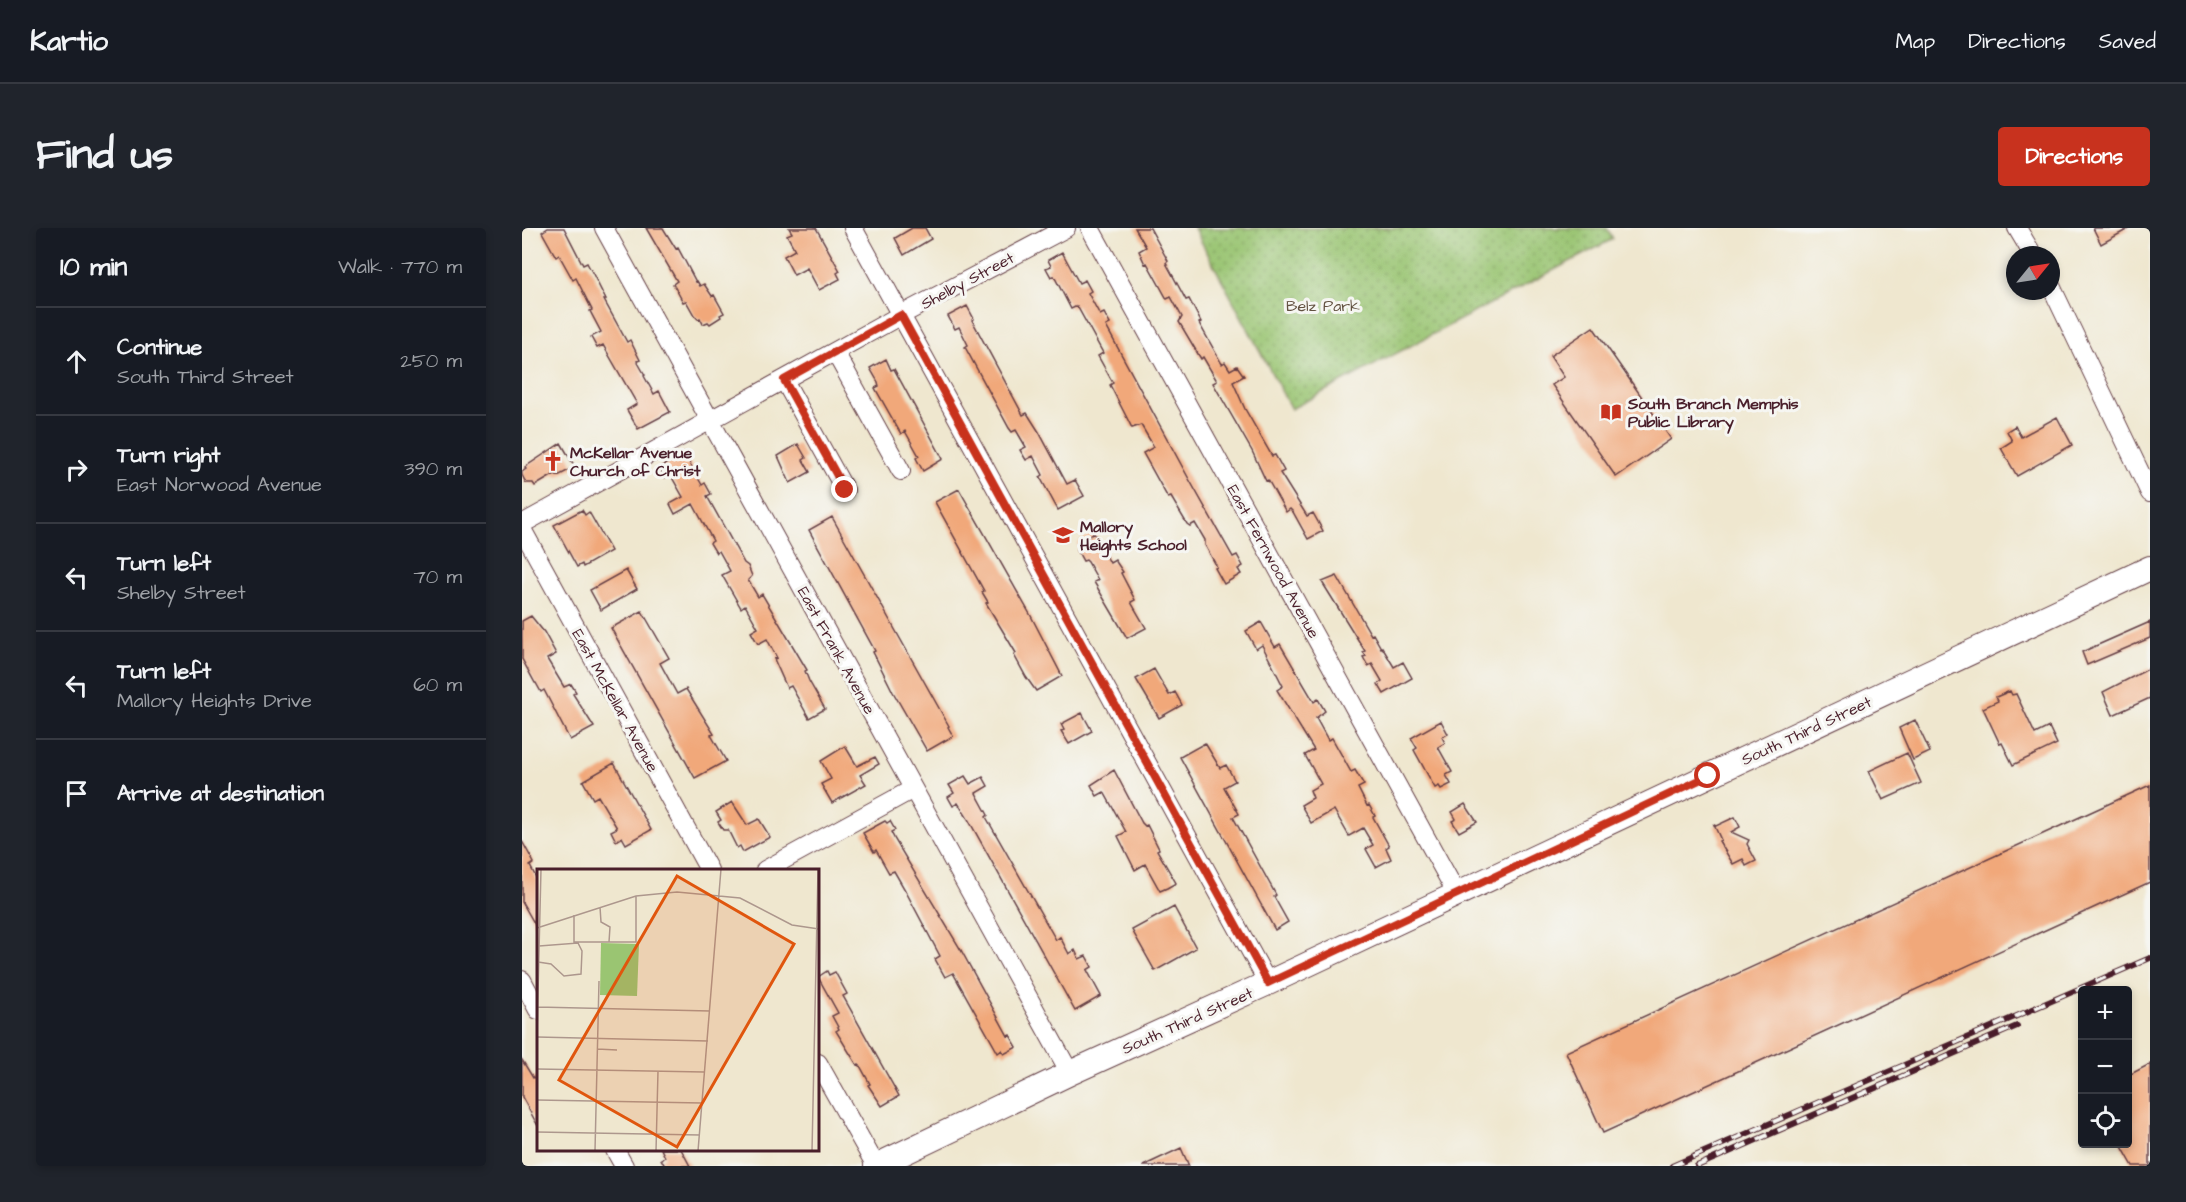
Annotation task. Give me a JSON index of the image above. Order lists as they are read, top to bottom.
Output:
{
  "streets": {
    "main road": ["South Third Street"],
    "street": [
      "Shelby Street",
      "East Fernwood Avenue",
      "East Frank Avenue",
      "East McKellar Avenue"
    ]
  },
  "crossings": [
    ["Shelby Street", "East Frank Avenue"],
    ["East Fernwood Avenue", "South Third Street"],
    ["East Frank Avenue", "South Third Street"]
  ],
  "parks": ["Belz Park"],
  "places": {
    "library": ["South Branch Memphis Public Library"],
    "church": ["McKellar Avenue Church of Christ"],
    "school or university": ["Mallory Heights School"]
  },
  "north": "top right",
  "page": {
    "header": "Kartio",
    "nav": ["Map", "Directions", "Saved"],
    "title": "Find us",
    "buttons": "Directions",
    "heading": ["10 min", "Walk · 770 m"],
    "list": [
      ["Continue", "South Third Street", "250 m"],
      ["Turn right", "East Norwood Avenue", "390 m"],
      ["Turn left", "Shelby Street", "70 m"],
      ["Turn left", "Mallory Heights Drive", "60 m"],
      "Arrive at destination"
    ],
    "map_buttons": ["+", "−"]
  }
}
